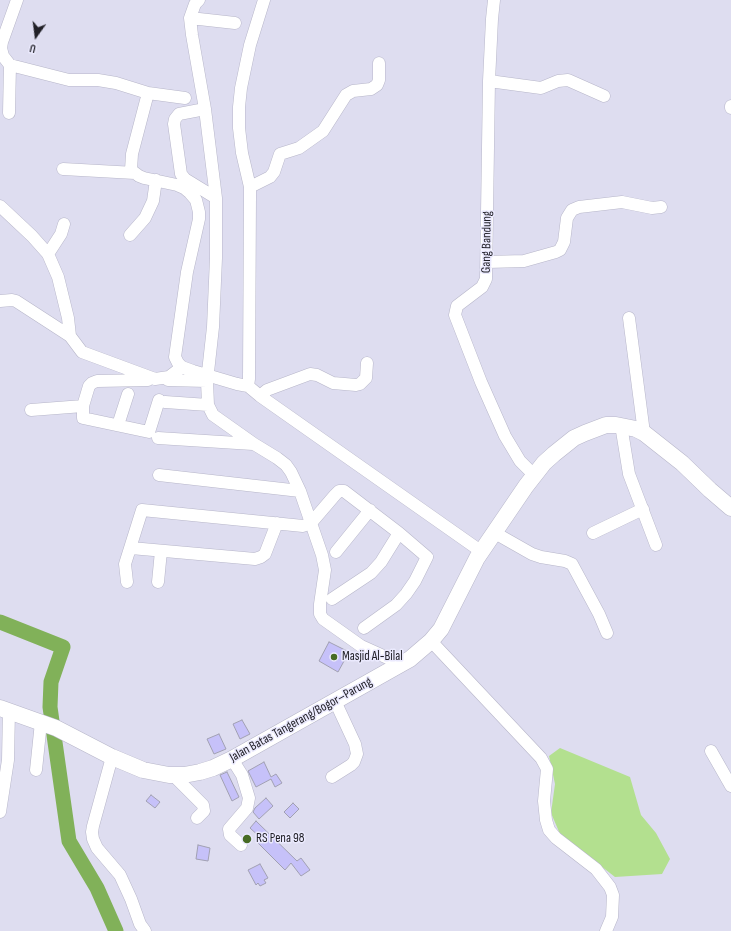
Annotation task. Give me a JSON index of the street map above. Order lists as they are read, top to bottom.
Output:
{
  "streets": {
    "main road": ["Jalan Batas Tangerang/Bogor–Parung"],
    "street": ["Gang Bandung"]
  },
  "crossings": [
    ["Gang Bandung", "Jalan Batas Tangerang/Bogor–Parung"]
  ],
  "places": ["Masjid Al-Bilal", "RS Pena 98"],
  "north": "bottom"
}
